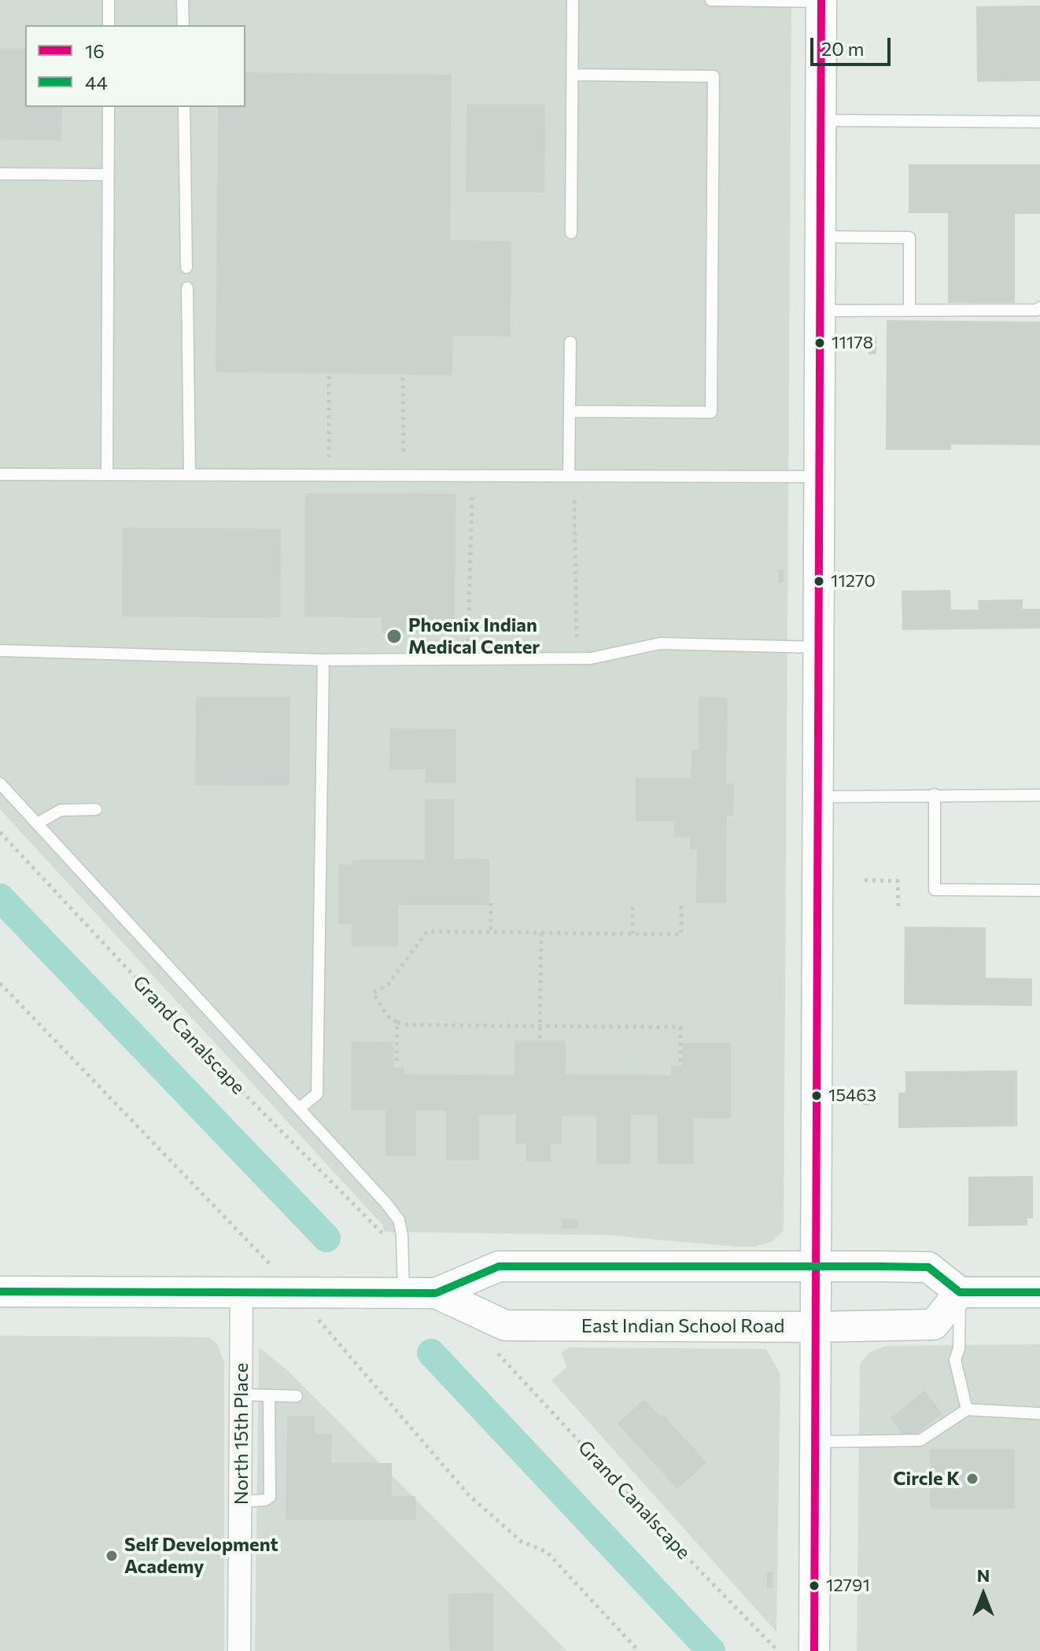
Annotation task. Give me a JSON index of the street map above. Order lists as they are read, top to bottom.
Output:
{
  "streets": {
    "main road": ["East Indian School Road"],
    "street": ["North 15th Place"],
    "path": ["Grand Canalscape"]
  },
  "crossings": [
    ["East Indian School Road", "North 15th Place"]
  ],
  "places": [
    "11178",
    "11270",
    "Phoenix Indian Medical Center",
    "15463",
    "Circle K",
    "Self Development Academy",
    "12791"
  ],
  "lines": ["transit line 16", "transit line 44"],
  "legend": ["16", "44"],
  "scale_bar": "20 m",
  "north": "top"
}
